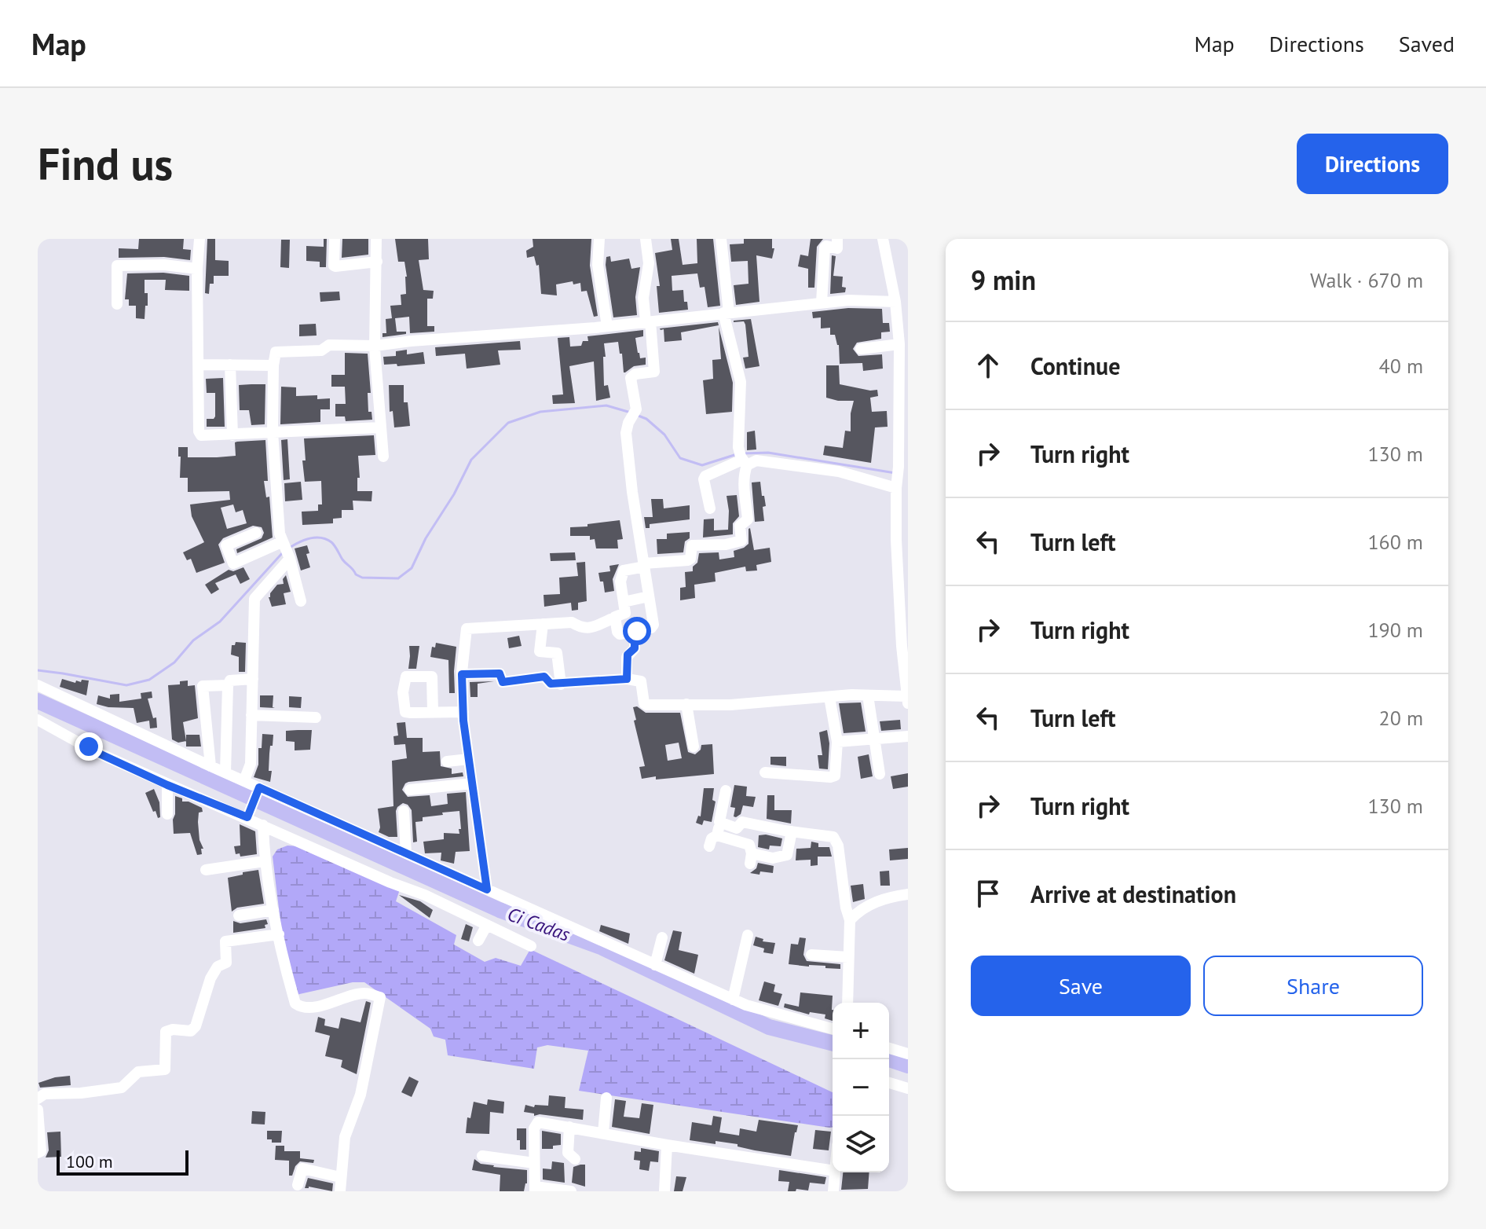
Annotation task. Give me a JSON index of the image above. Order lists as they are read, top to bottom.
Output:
{
  "water": ["Ci Cadas"],
  "scale_bar": "100 m",
  "page": {
    "header": "Map",
    "nav": ["Map", "Directions", "Saved"],
    "buttons": [
      "Directions",
      ["Save", "Share"]
    ],
    "title": "Find us",
    "heading": ["9 min", "Walk · 670 m"],
    "list": [
      ["Continue", "40 m"],
      ["Turn right", "130 m"],
      ["Turn left", "160 m"],
      ["Turn right", "190 m"],
      ["Turn left", "20 m"],
      ["Turn right", "130 m"],
      "Arrive at destination"
    ],
    "map_buttons": ["+", "−"],
    "scale": "100 m"
  }
}
